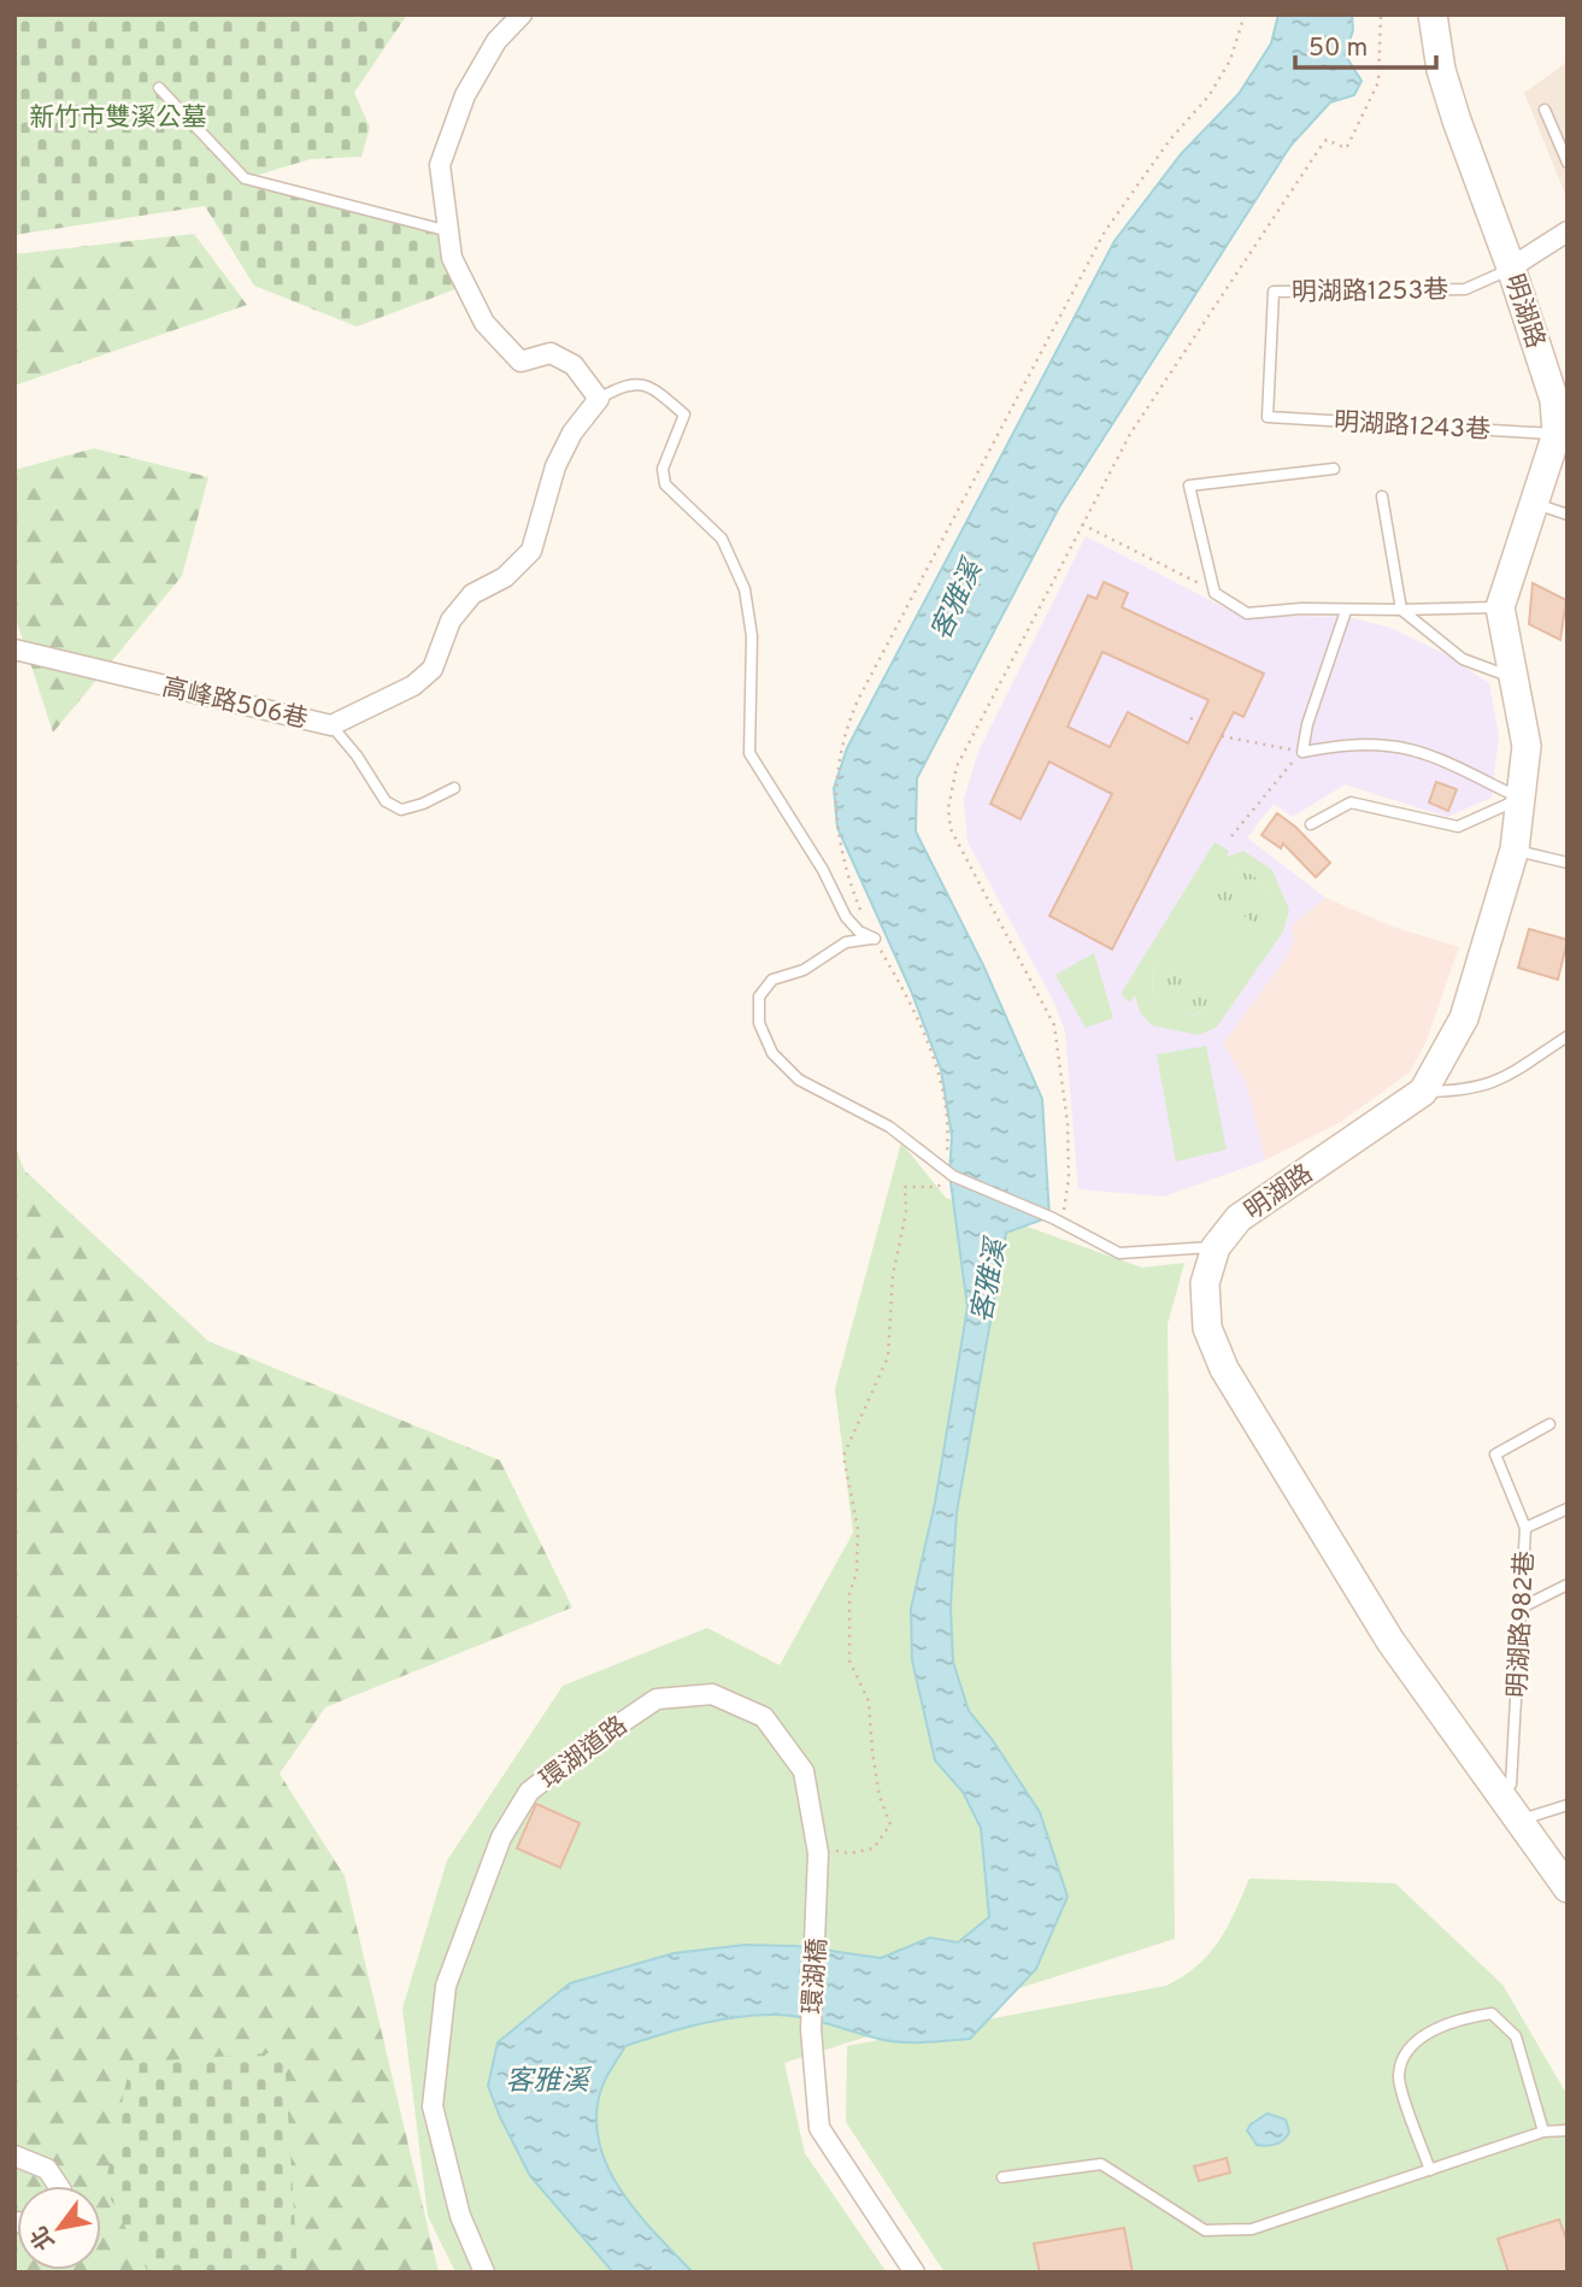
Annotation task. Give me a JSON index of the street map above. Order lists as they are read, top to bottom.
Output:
{
  "streets": {
    "street": [
      "明湖路",
      "高峰路506巷",
      "環湖道路",
      "環湖橋"
    ],
    "lane": ["明湖路1253巷", "明湖路1243巷", "明湖路982巷"]
  },
  "crossings": [
    ["明湖路1253巷", "明湖路"],
    ["明湖路1253巷", "明湖路1243巷"],
    ["明湖路", "明湖路1243巷"],
    ["明湖路", "明湖路982巷"],
    ["環湖道路", "環湖橋"]
  ],
  "water": ["客雅溪"],
  "parks": ["新竹市雙溪公墓"],
  "scale_bar": "50 m",
  "north": "bottom left"
}
